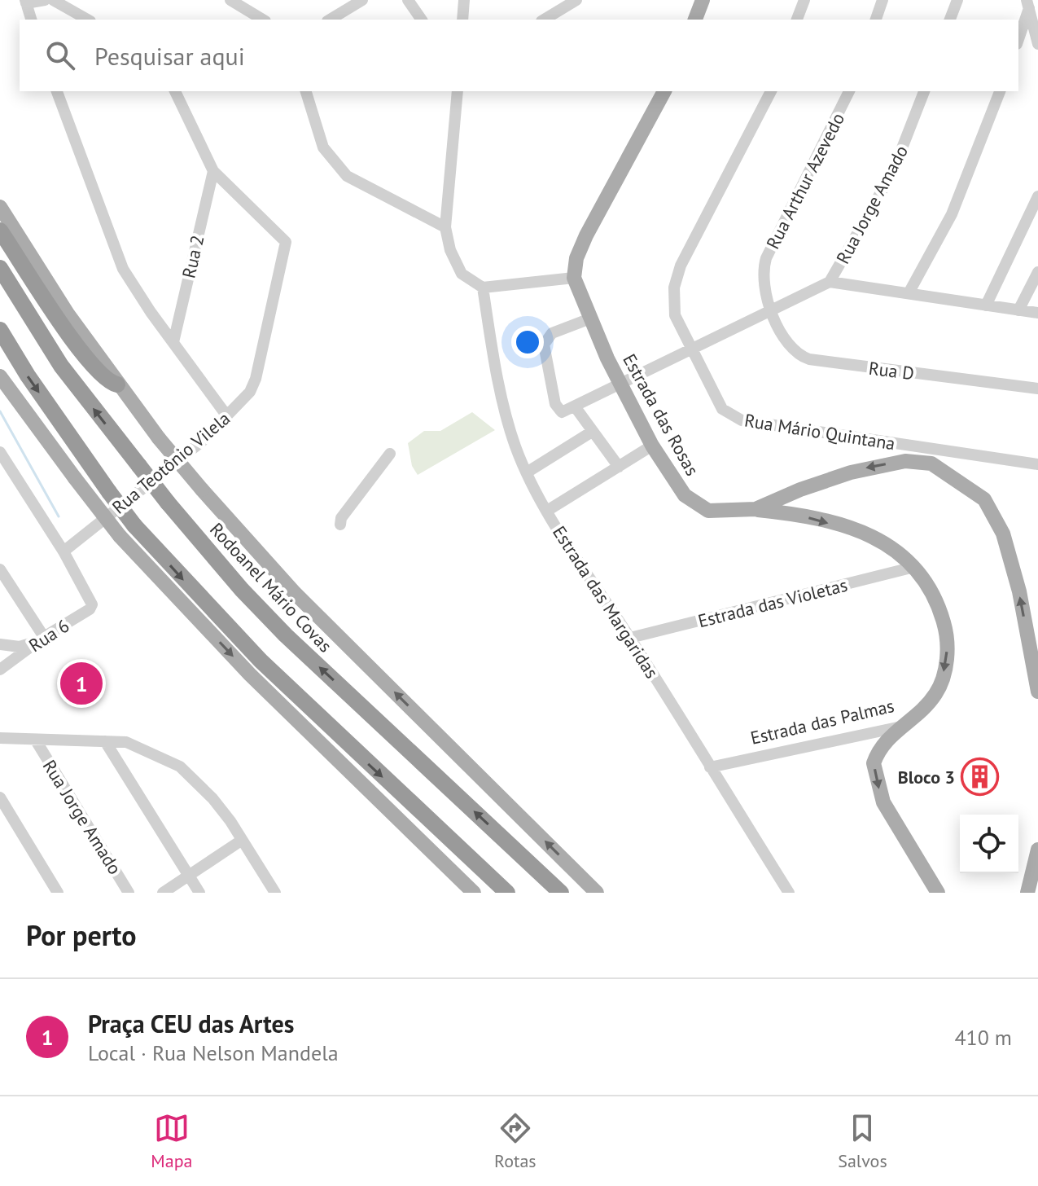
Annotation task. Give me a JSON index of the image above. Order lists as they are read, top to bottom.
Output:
{
  "streets": {
    "highway": ["Rodoanel Mário Covas"],
    "main road": ["Estrada das Rosas", "Estrada das Palmas"],
    "street": [
      "Rua Arthur Azevedo",
      "Rua Jorge Amado",
      "Rua 2",
      "Rua D",
      "Rua Mário Quintana",
      "Rua Teotônio Vilela",
      "Estrada das Margaridas",
      "Estrada das Violetas",
      "Rua 6"
    ]
  },
  "crossings": [
    ["Rua Arthur Azevedo", "Rua D"],
    ["Rua 2", "Rua Teotônio Vilela"],
    ["Estrada das Rosas", "Estrada das Palmas"],
    ["Rua Teotônio Vilela", "Rua 6"],
    ["Estrada das Margaridas", "Estrada das Violetas"],
    ["Estrada das Margaridas", "Estrada das Palmas"],
    ["Estrada das Violetas", "Estrada das Palmas"]
  ],
  "places": {
    "building": ["Bloco 3"]
  },
  "page": {
    "search": "Pesquisar aqui",
    "pins": "1",
    "heading": "Por perto",
    "list": [
      {
        "mark": "1",
        "name": "Praça CEU das Artes",
        "note": "Local · Rua Nelson Mandela",
        "value": "410 m"
      }
    ],
    "nav": ["Mapa", "Rotas", "Salvos"]
  }
}
